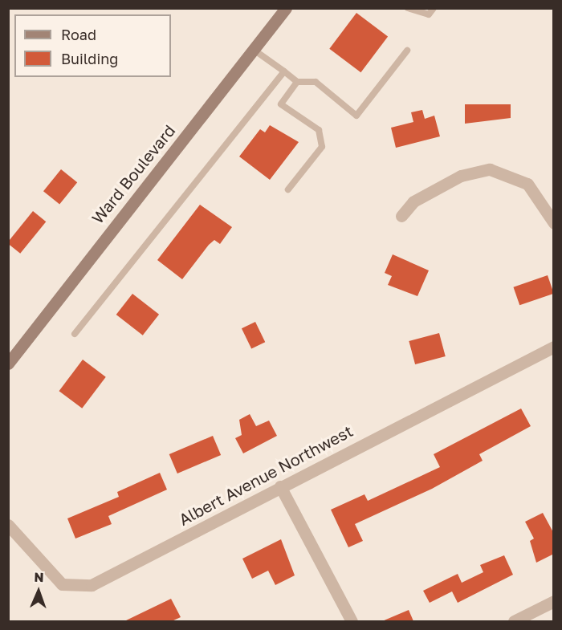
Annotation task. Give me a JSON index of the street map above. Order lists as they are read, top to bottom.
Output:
{
  "streets": {
    "main road": ["Ward Boulevard"],
    "street": ["Albert Avenue Northwest"]
  },
  "legend": ["Road", "Building"],
  "north": "top"
}
